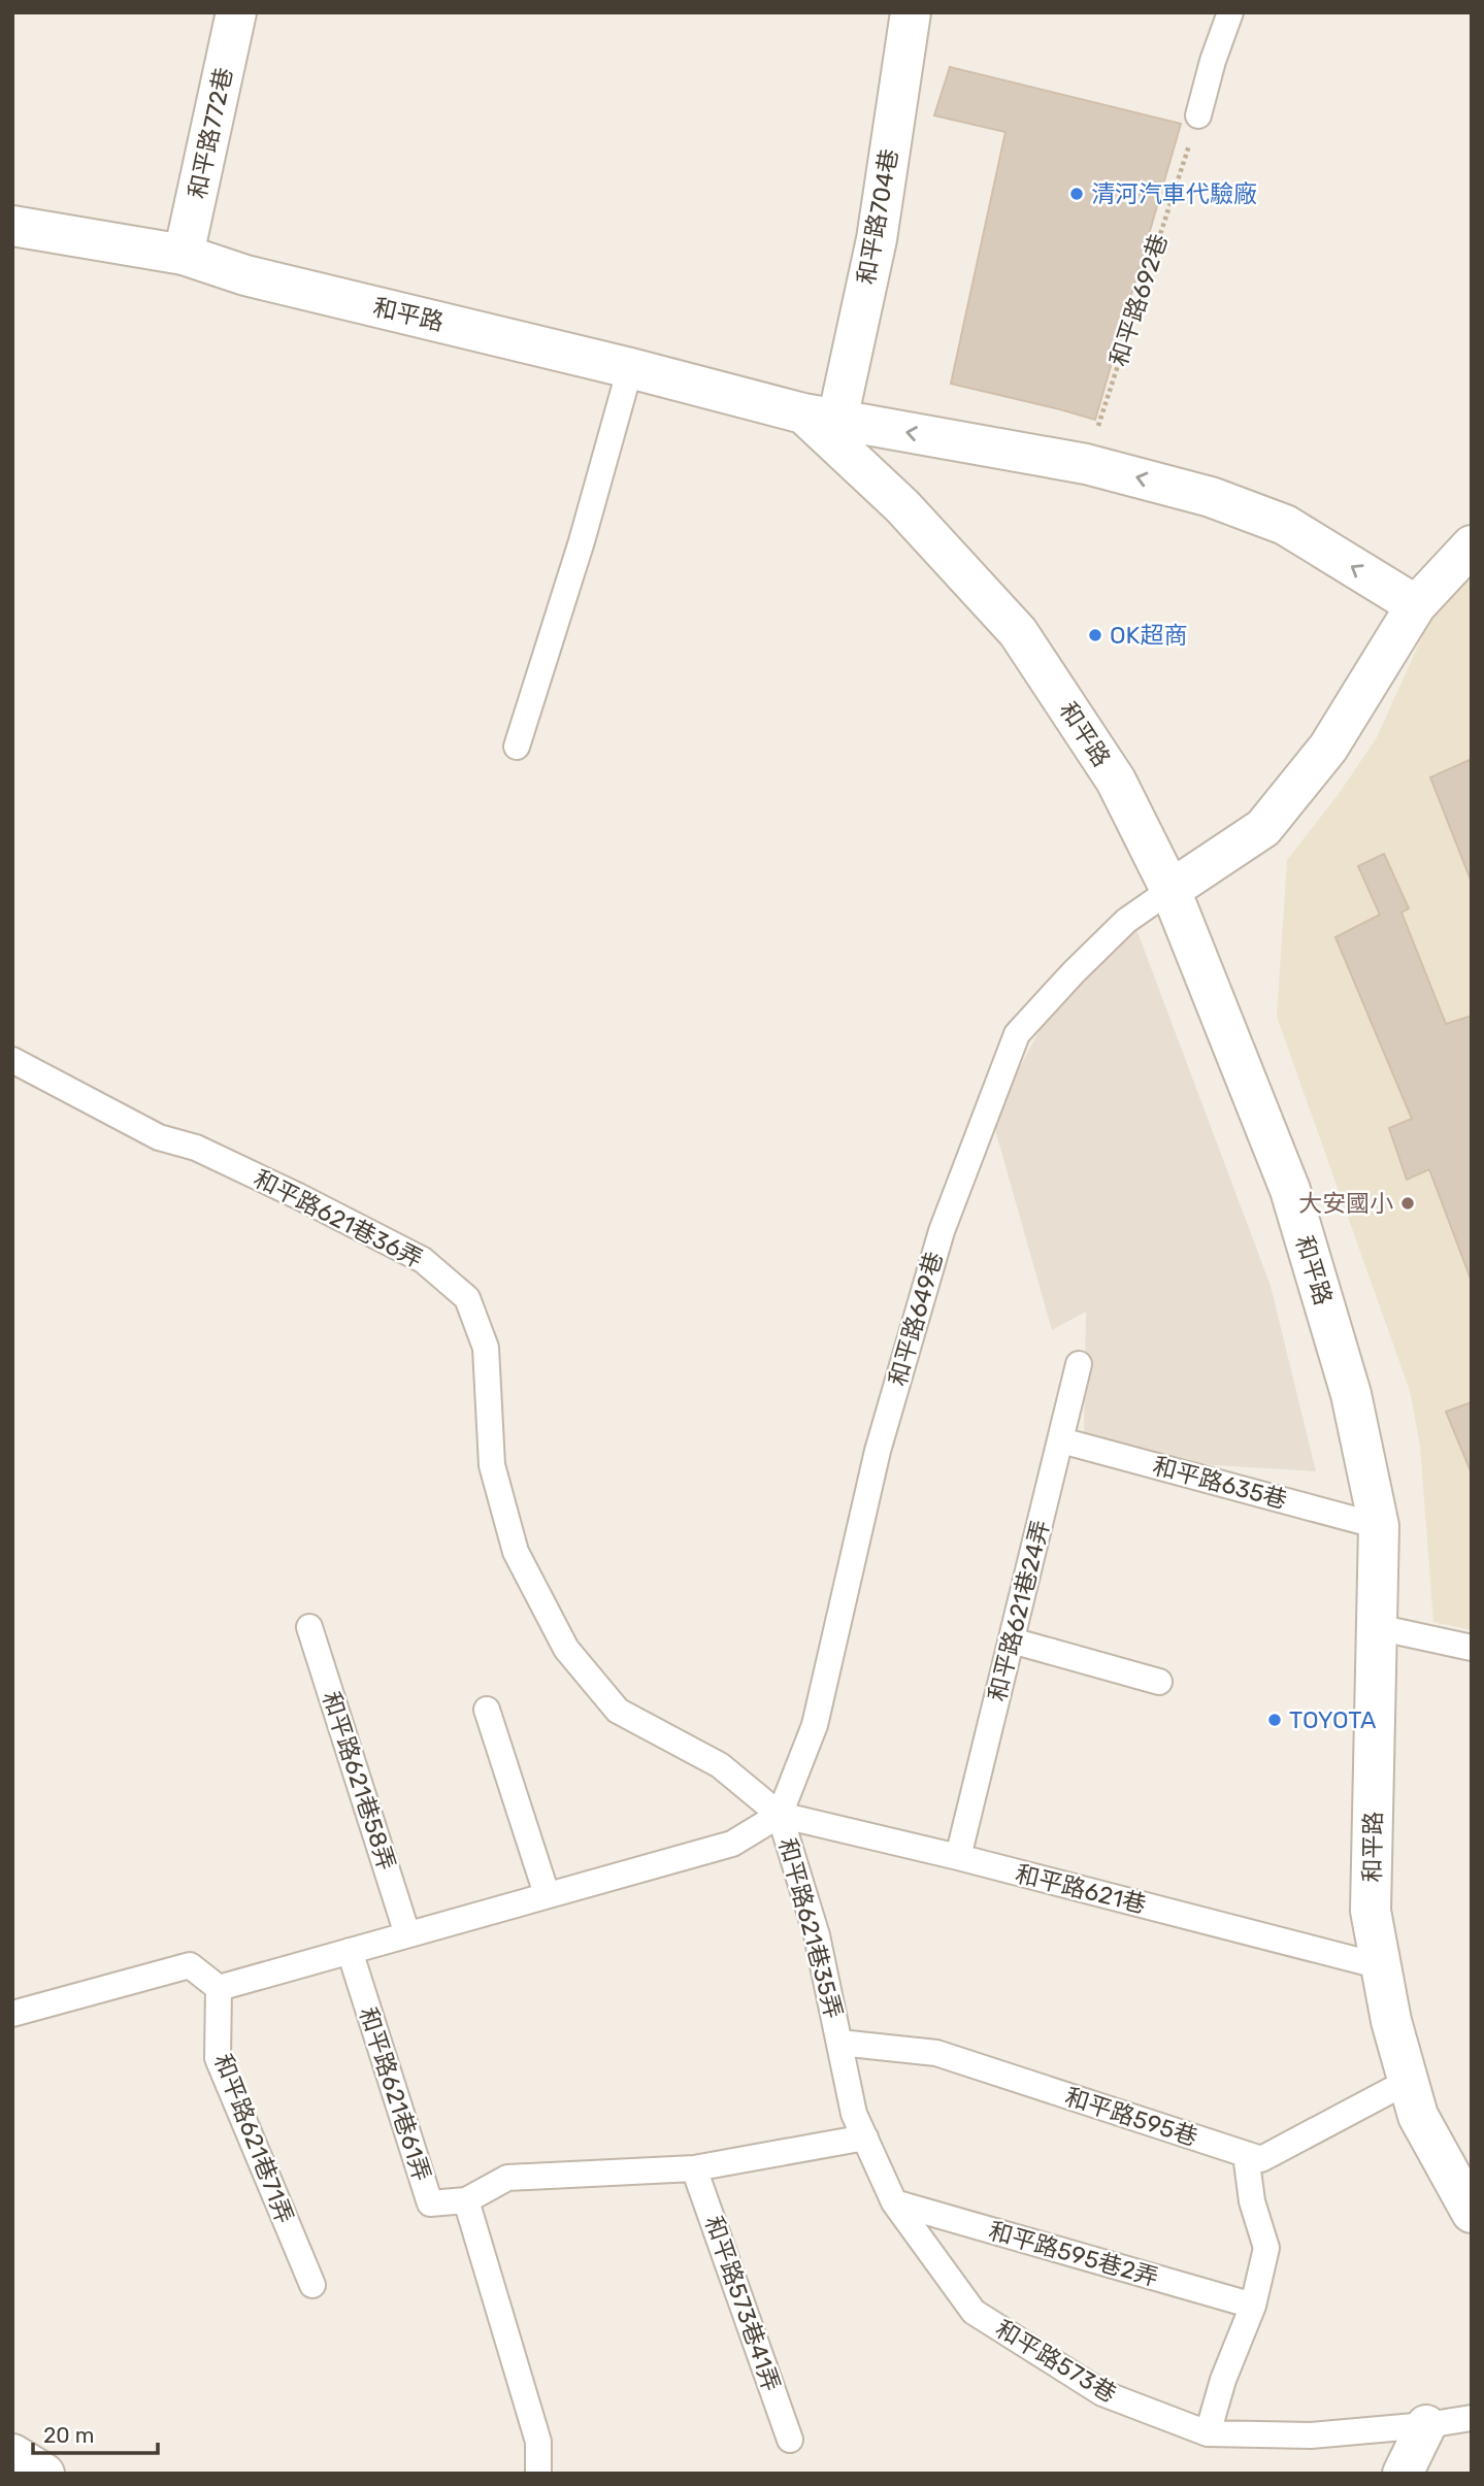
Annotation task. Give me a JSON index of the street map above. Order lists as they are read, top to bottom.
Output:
{
  "streets": {
    "street": ["和平路772巷", "和平路704巷", "和平路"],
    "lane": [
      "和平路621巷36弄",
      "和平路649巷",
      "和平路635巷",
      "和平路621巷24弄",
      "和平路621巷58弄",
      "和平路621巷",
      "和平路621巷35弄",
      "和平路621巷61弄",
      "和平路595巷",
      "和平路621巷71弄",
      "和平路595巷2弄",
      "和平路573巷41弄",
      "和平路573巷"
    ],
    "path": ["和平路692巷"]
  },
  "crossings": [
    ["和平路772巷", "和平路"],
    ["和平路704巷", "和平路"],
    ["和平路692巷", "和平路"],
    ["和平路", "和平路649巷"],
    ["和平路", "和平路635巷"],
    ["和平路", "和平路621巷"],
    ["和平路", "和平路595巷"],
    ["和平路621巷36弄", "和平路649巷"],
    ["和平路621巷36弄", "和平路621巷"],
    ["和平路621巷36弄", "和平路621巷35弄"],
    ["和平路649巷", "和平路621巷"],
    ["和平路649巷", "和平路621巷35弄"],
    ["和平路635巷", "和平路621巷24弄"],
    ["和平路621巷24弄", "和平路621巷"],
    ["和平路621巷", "和平路621巷35弄"],
    ["和平路621巷35弄", "和平路595巷"],
    ["和平路621巷35弄", "和平路573巷"],
    ["和平路595巷", "和平路573巷"],
    ["和平路595巷2弄", "和平路573巷"]
  ],
  "places": [
    "清河汽車代驗廠",
    "OK超商",
    "大安國小",
    "TOYOTA"
  ],
  "scale_bar": "20 m"
}
